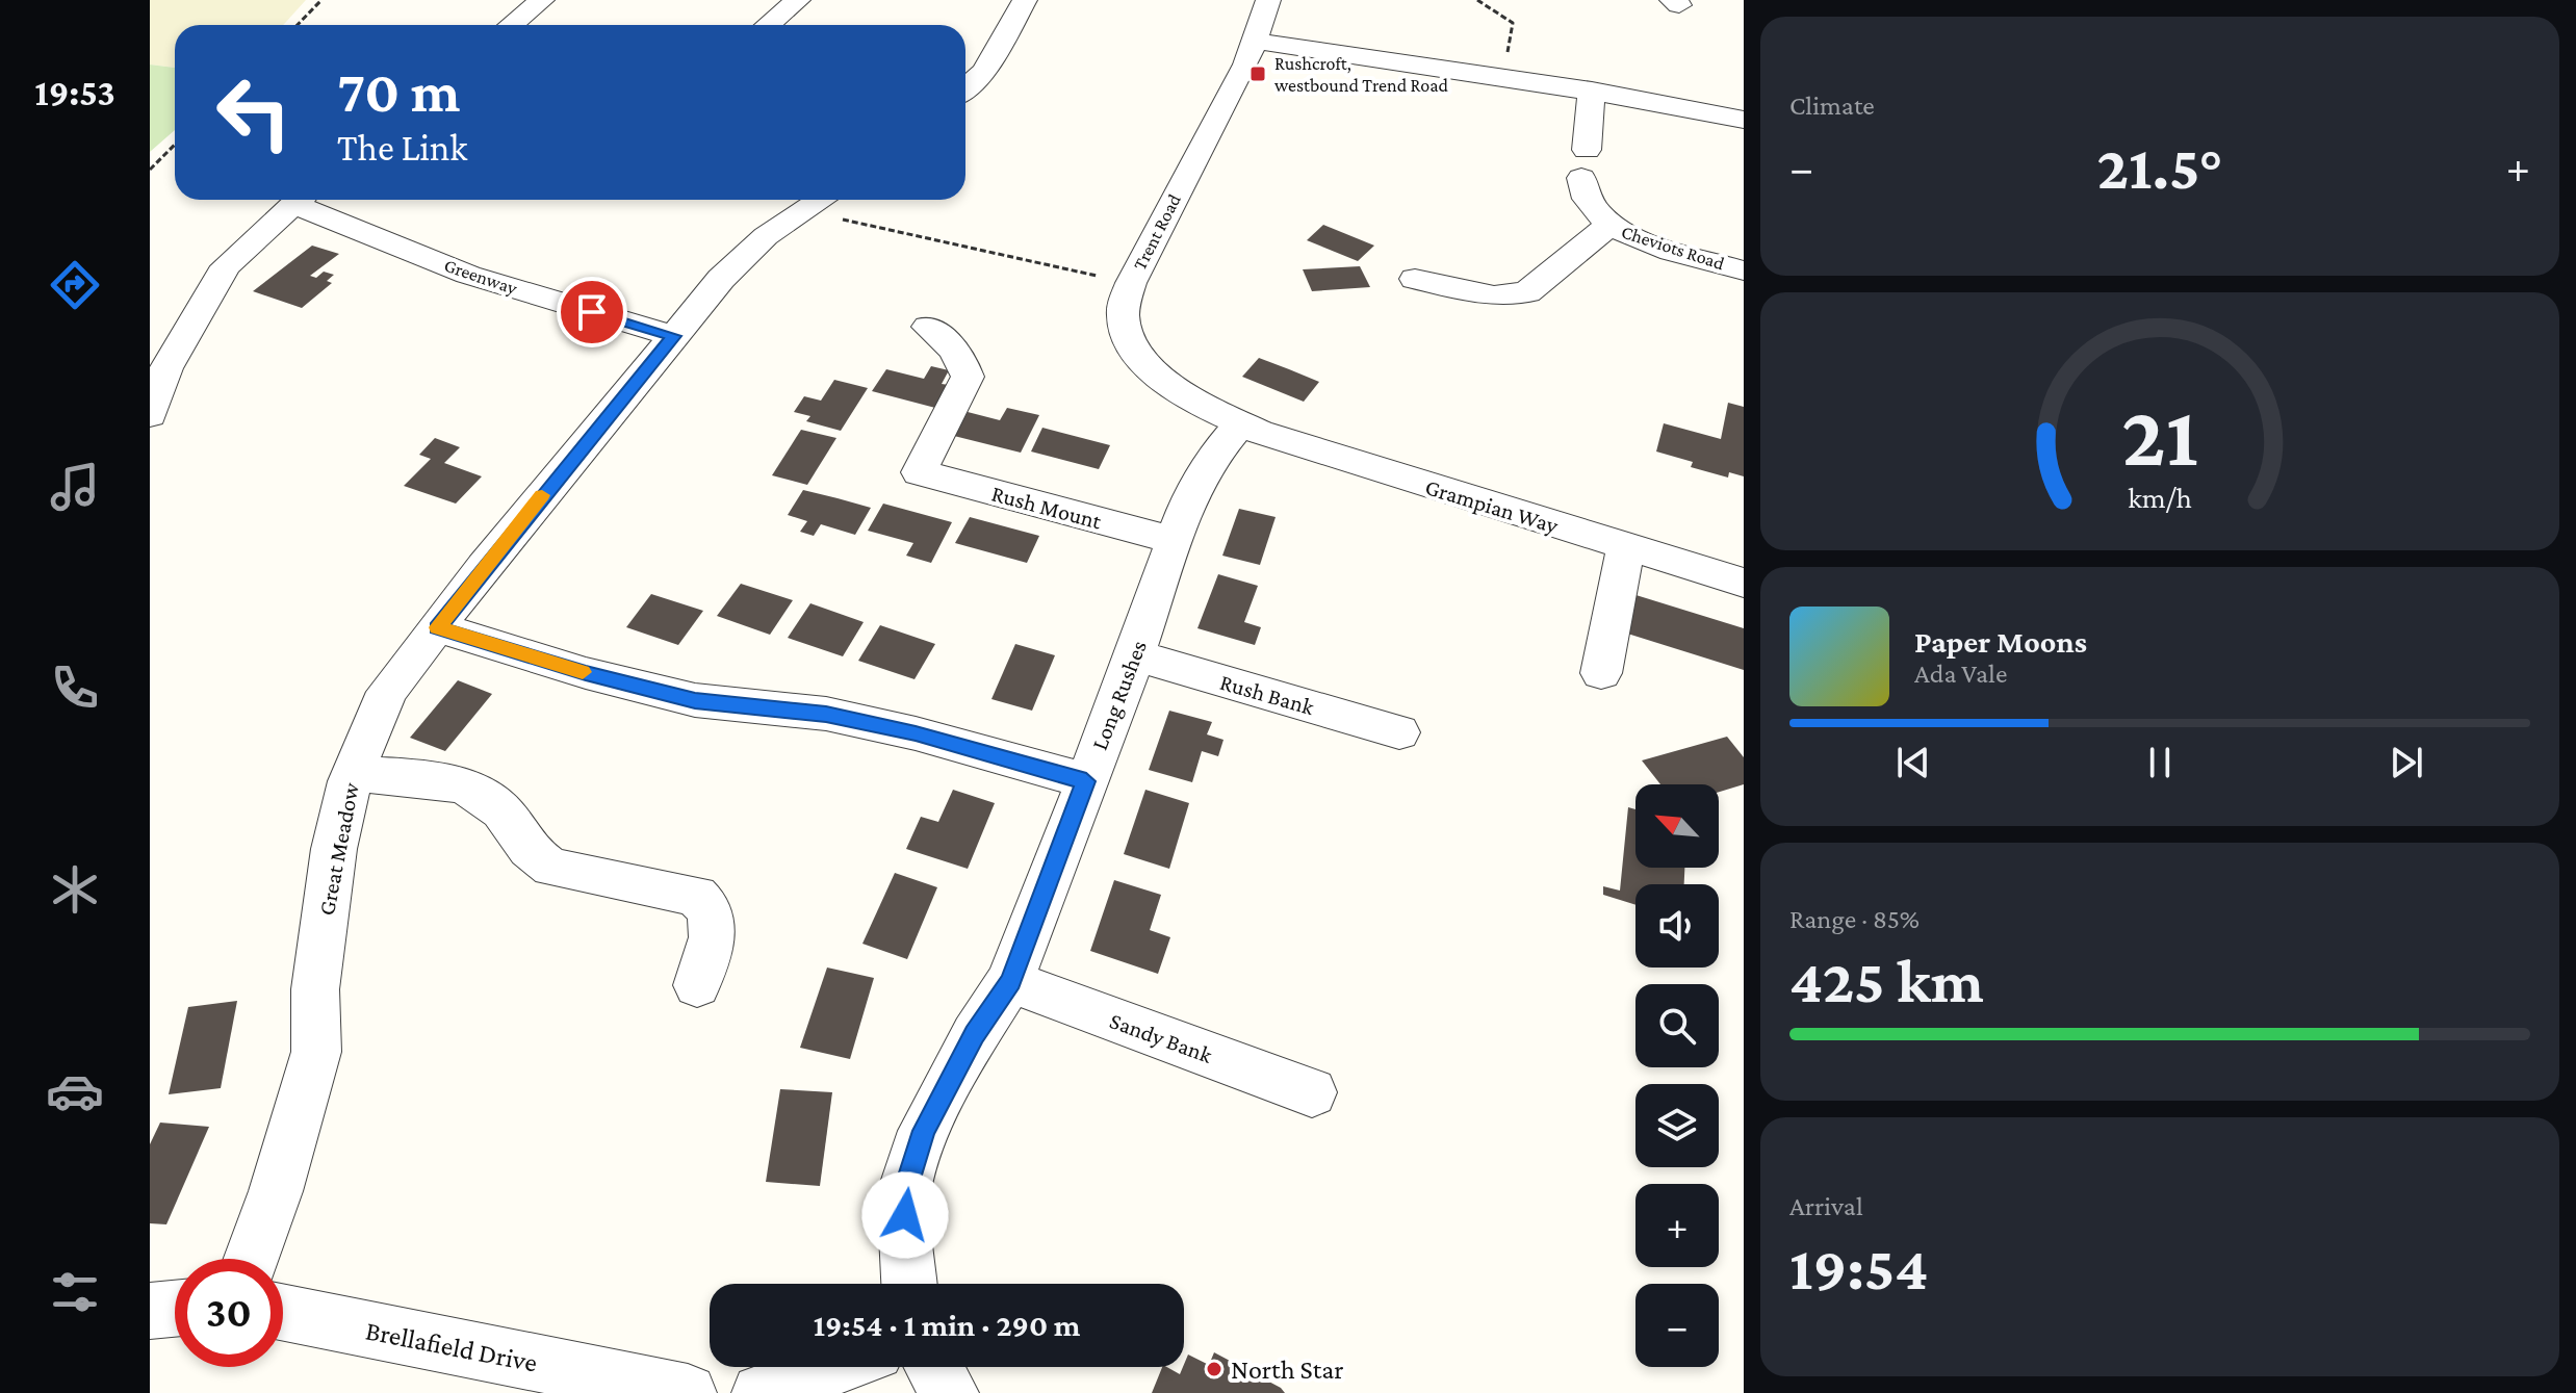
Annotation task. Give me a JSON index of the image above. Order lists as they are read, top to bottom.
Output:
{
  "streets": {
    "street": [
      "Trent Road",
      "Cheviots Road",
      "Greenway",
      "Grampian Way",
      "Rush Mount",
      "Rush Bank",
      "Long Rushes",
      "Great Meadow",
      "Sandy Bank",
      "Brellafield Drive"
    ]
  },
  "crossings": [
    ["Trent Road", "Grampian Way"],
    ["Trent Road", "Long Rushes"],
    ["Greenway", "Great Meadow"],
    ["Grampian Way", "Long Rushes"],
    ["Rush Mount", "Long Rushes"],
    ["Rush Bank", "Long Rushes"],
    ["Long Rushes", "Sandy Bank"]
  ],
  "places": {
    "transit": ["Rushcroft, westbound Trend Road"],
    "other": ["North Star"]
  },
  "north": "top left",
  "page": {
    "tabs": "19:53",
    "tile": [
      "Climate",
      ["Range · 85%", "425 km"],
      ["Arrival", "19:54"]
    ],
    "turn": ["70 m", "The Link"],
    "heat": ["−", "21.5°", "+"],
    "song": ["Paper Moons", "Ada Vale"],
    "map_buttons": ["+", "−"],
    "limit": "30",
    "trip": "19:54 · 1 min · 290 m",
    "gauge": ["21", "km/h"]
  }
}
